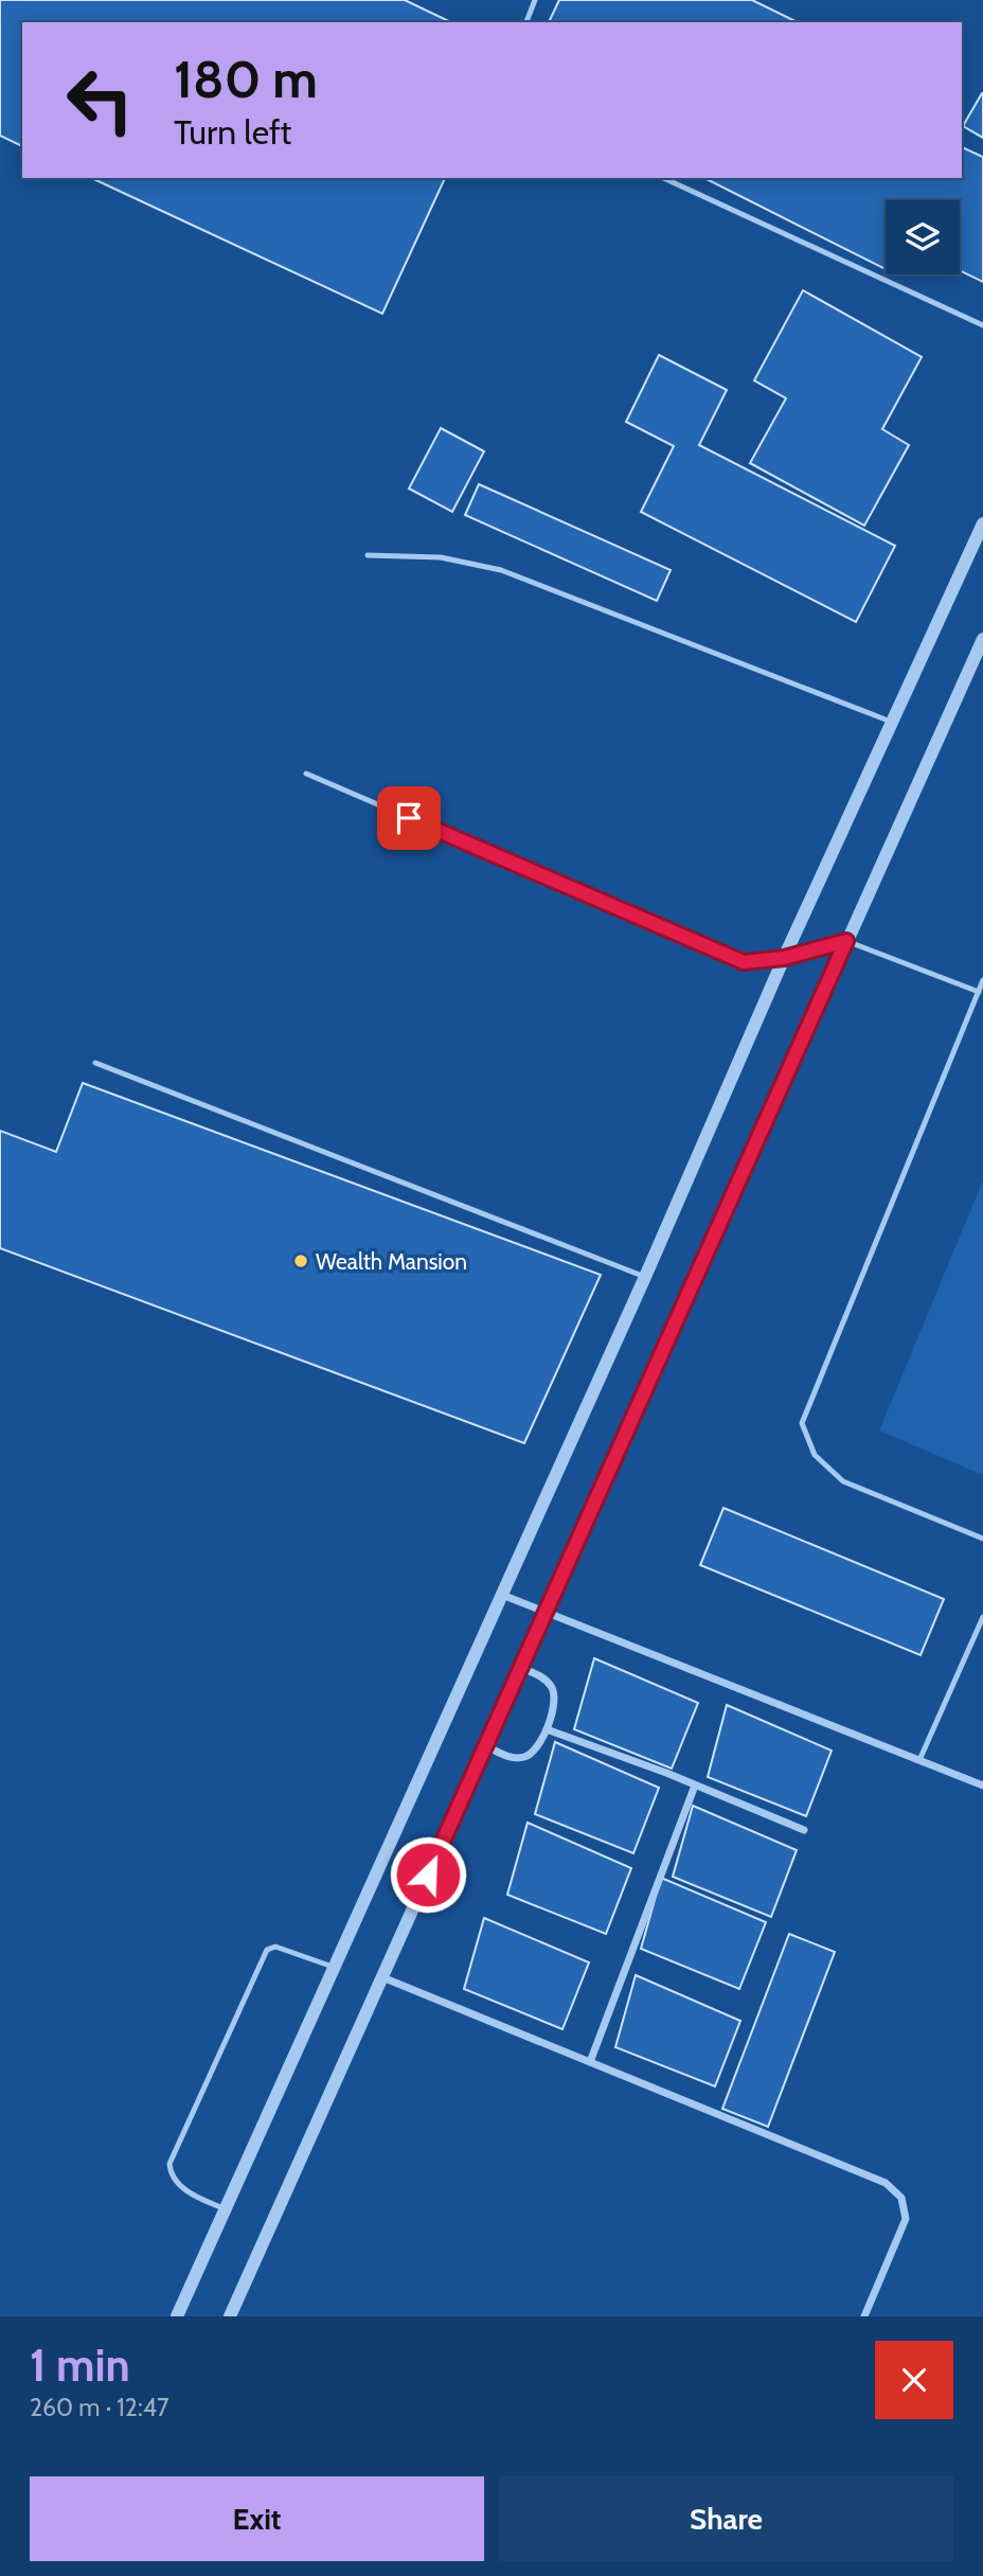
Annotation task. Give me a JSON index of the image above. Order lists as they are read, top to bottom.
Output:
{
  "places": ["Wealth Mansion"],
  "page": {
    "turn": ["180 m", "Turn left"],
    "heading": ["1 min", "260 m · 12:47"],
    "buttons": ["Exit", "Share"]
  }
}
